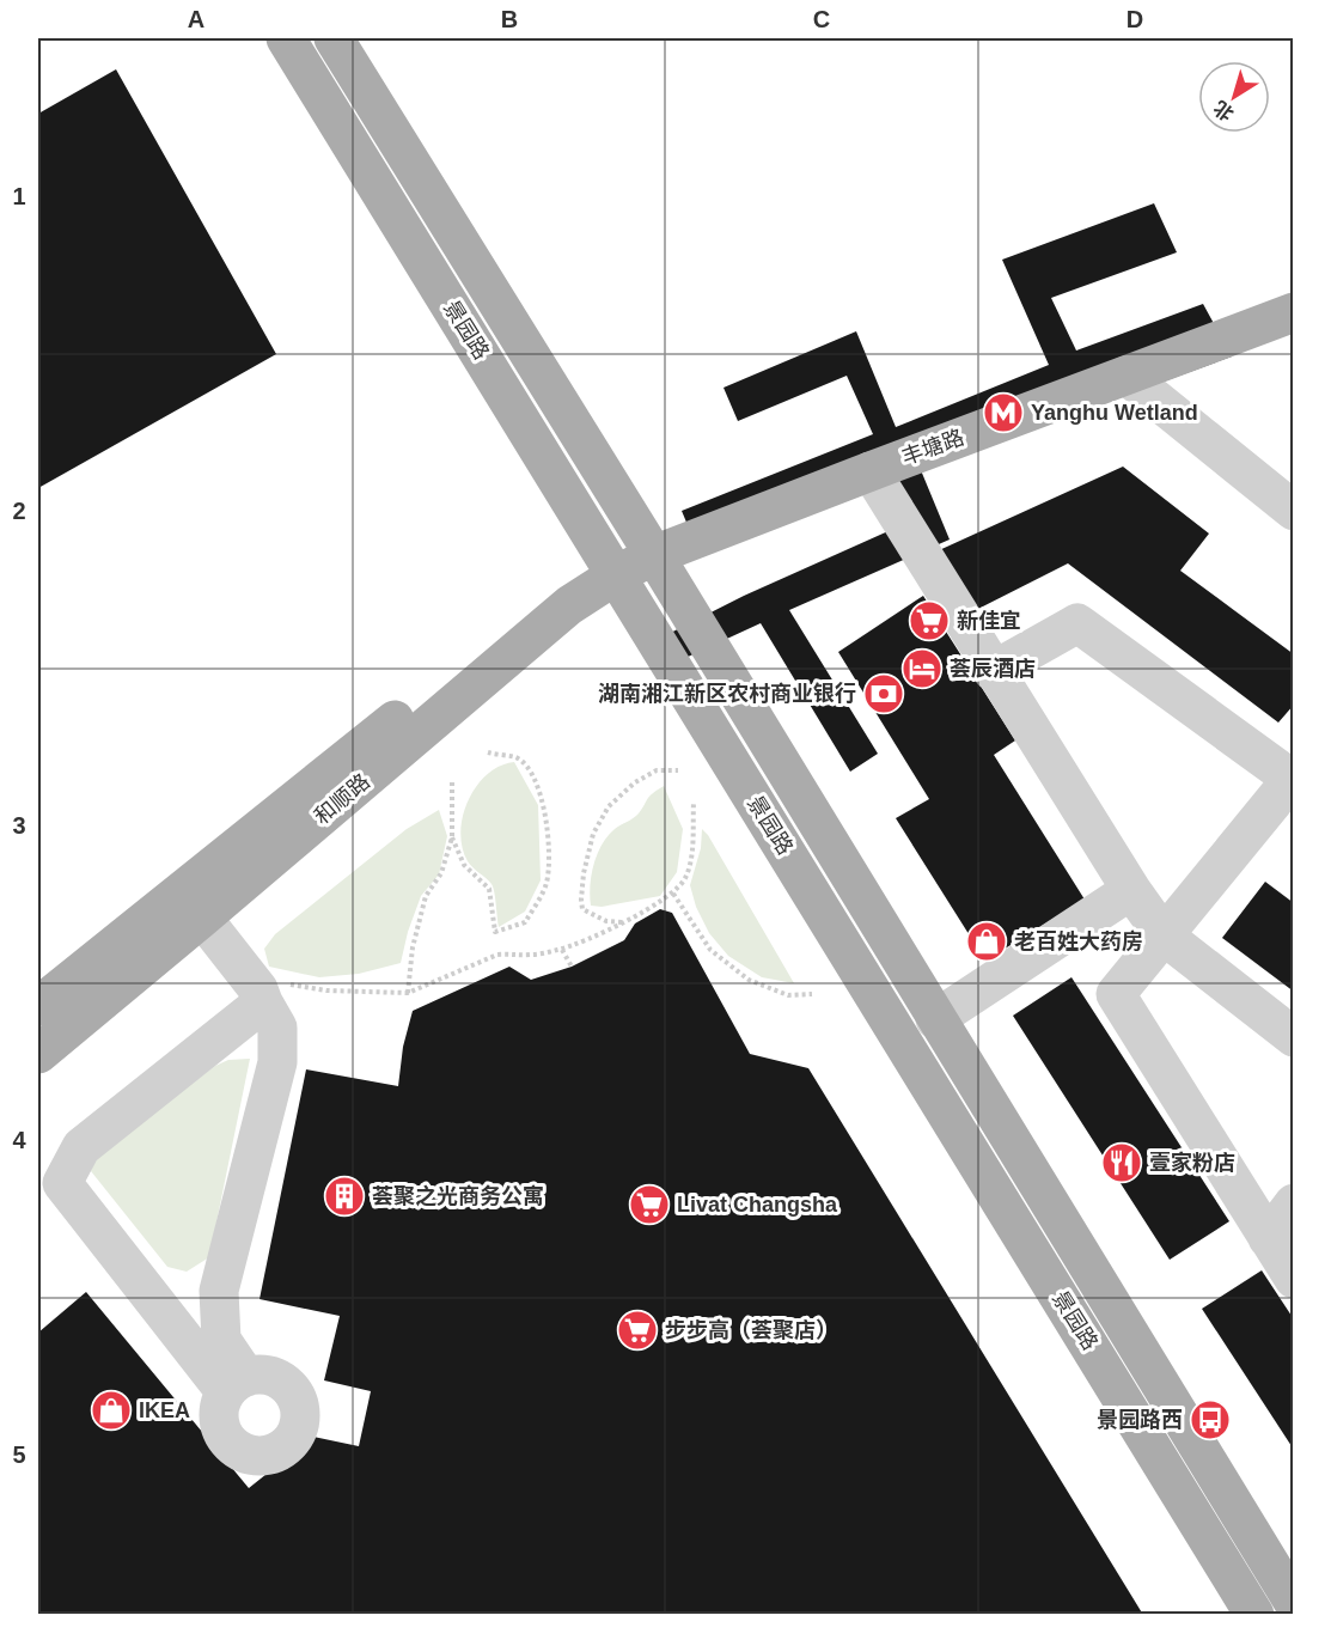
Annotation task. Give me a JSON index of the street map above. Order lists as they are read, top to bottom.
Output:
{
  "streets": {
    "main road": ["景园路", "丰塘路", "和顺路"]
  },
  "crossings": [
    ["景园路", "丰塘路"],
    ["景园路", "和顺路"],
    ["丰塘路", "和顺路"]
  ],
  "places": {
    "metro station": ["Yanghu Wetland"],
    "supermarket": ["新佳宜", "Livat Changsha", "步步高（荟聚店）"],
    "hotel": ["荟辰酒店"],
    "bank": ["湖南湘江新区农村商业银行"],
    "shop": ["老百姓大药房", "IKEA"],
    "restaurant": ["壹家粉店"],
    "building": ["荟聚之光商务公寓"],
    "bus stop": ["景园路西"]
  },
  "north": "bottom left",
  "grid": {
    "columns": [
      "A",
      "B",
      "C",
      "D"
    ],
    "rows": [
      "1",
      "2",
      "3",
      "4",
      "5"
    ]
  }
}
